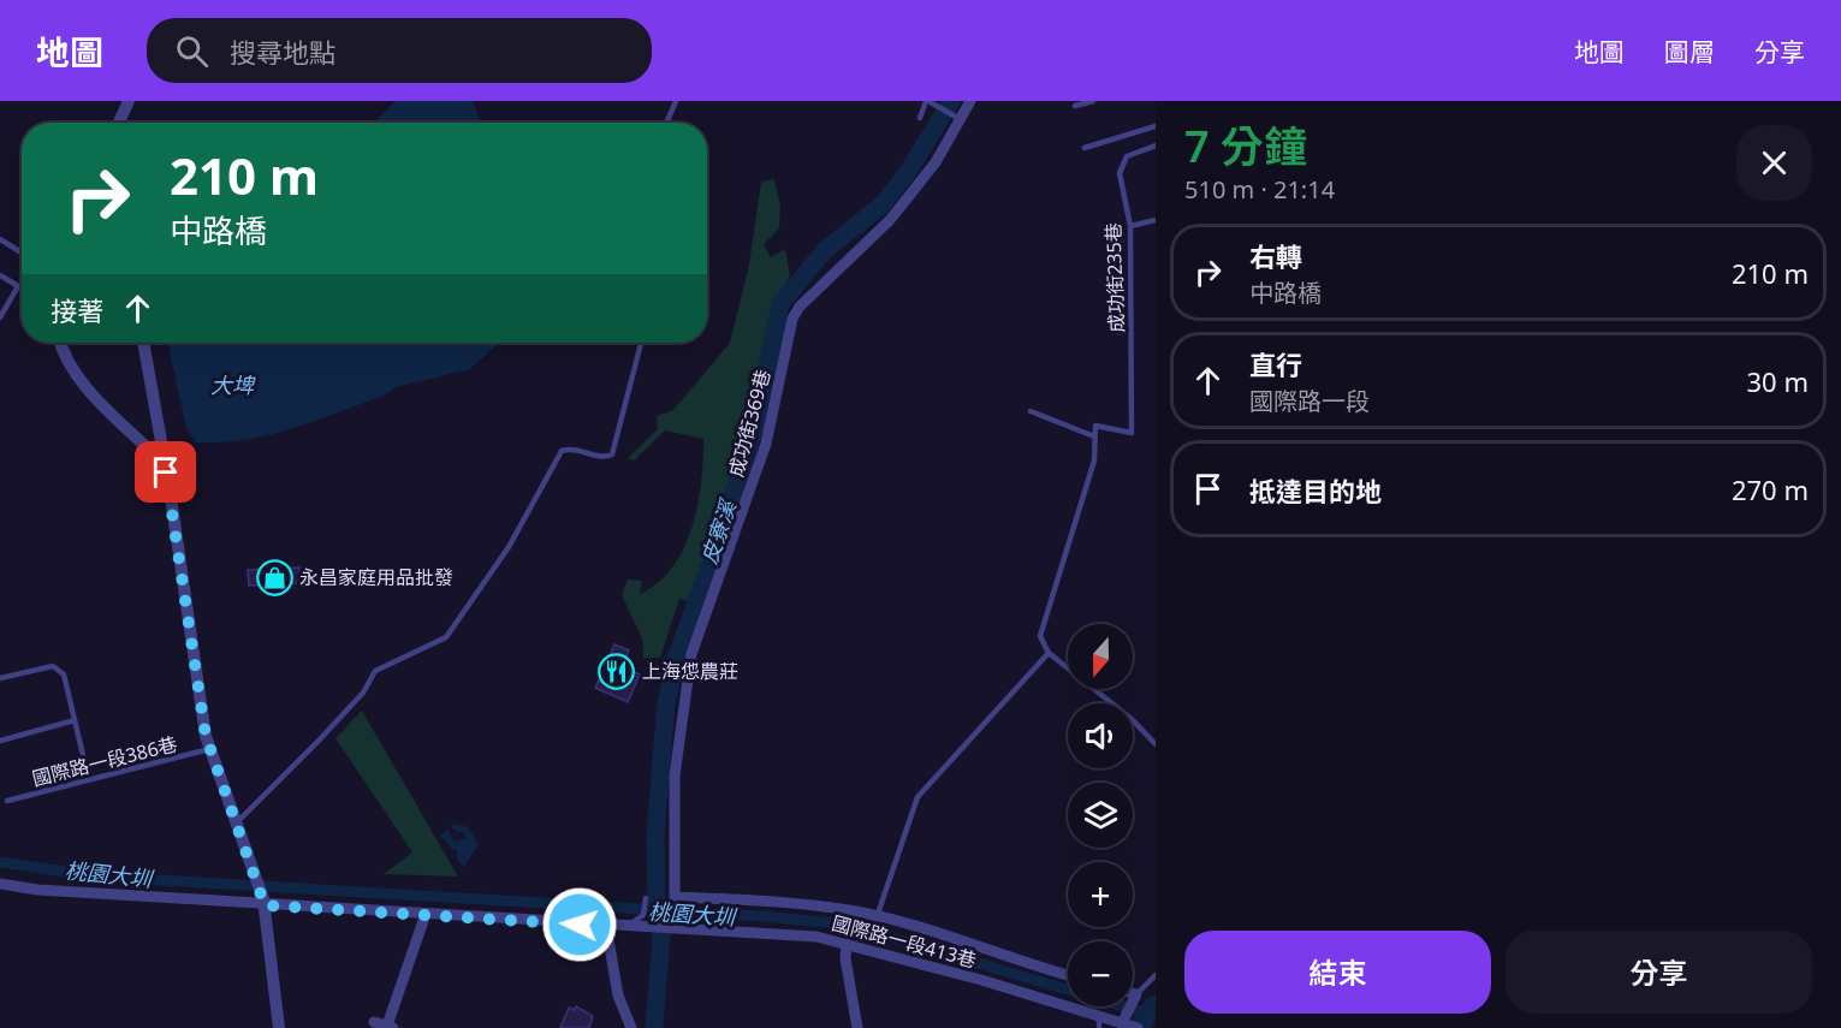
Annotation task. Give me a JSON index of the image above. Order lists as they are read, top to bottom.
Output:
{
  "streets": {
    "street": ["成功街369巷", "國際路一段413巷"],
    "lane": ["成功街235巷", "國際路一段386巷"]
  },
  "water": ["大埤", "皮寮溪", "桃園大圳"],
  "places": {
    "shop": ["永昌家庭用品批發"],
    "restaurant": ["上海怹農莊"]
  },
  "north": "bottom",
  "page": {
    "header": "地圖",
    "search": "搜尋地點",
    "nav": ["地圖", "圖層", "分享"],
    "heading": ["7 分鐘", "510 m · 21:14"],
    "turn": ["210 m", "中路橋"],
    "list": [
      {
        "name": "右轉",
        "note": "中路橋",
        "value": "210 m"
      },
      {
        "name": "直行",
        "note": "國際路一段",
        "value": "30 m"
      },
      {
        "name": "抵達目的地",
        "value": "270 m"
      }
    ],
    "then": "接著",
    "map_buttons": ["+", "−"],
    "buttons": ["結束", "分享"]
  }
}
